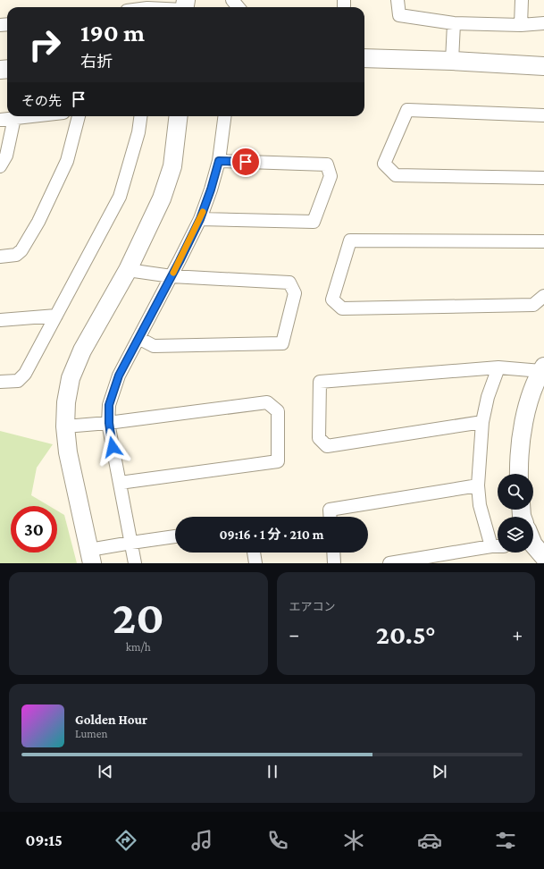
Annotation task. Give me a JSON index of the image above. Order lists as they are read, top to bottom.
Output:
{
  "page": {
    "turn": ["190 m", "右折"],
    "then": "その先",
    "limit": "30",
    "trip": "09:16 · 1 分 · 210 m",
    "tile": [
      ["20", "km/h"],
      "エアコン"
    ],
    "heat": ["−", "20.5°", "+"],
    "song": ["Golden Hour", "Lumen"],
    "tabs": "09:15"
  }
}
